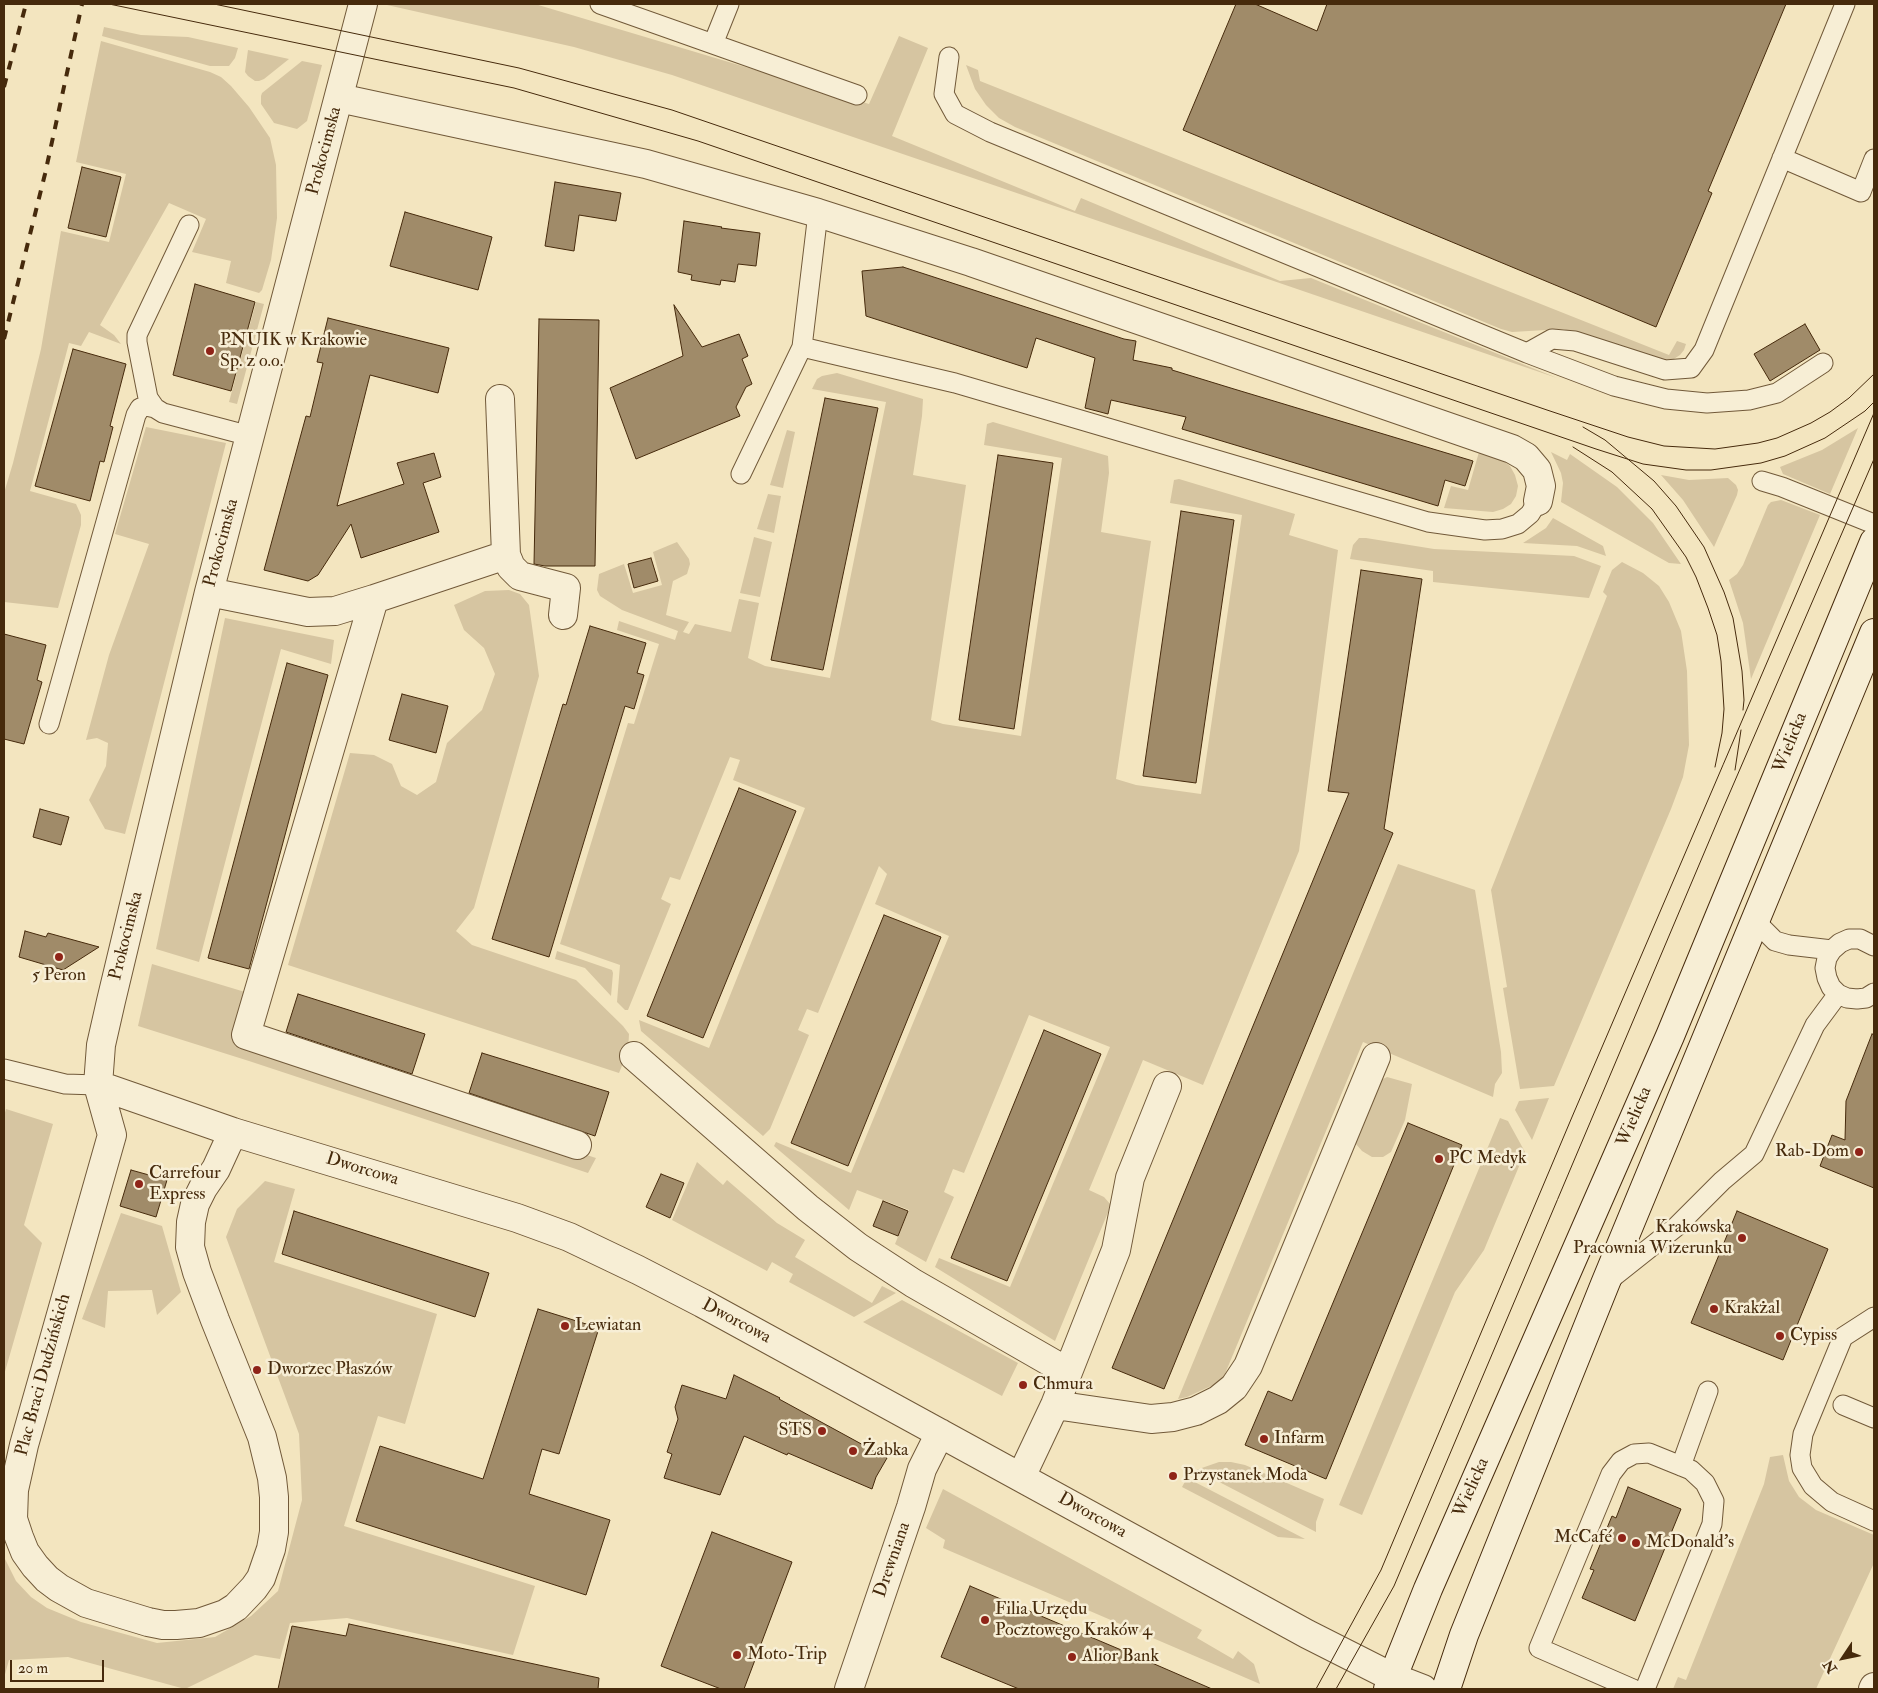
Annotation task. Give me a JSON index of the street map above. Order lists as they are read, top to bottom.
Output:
{
  "streets": {
    "street": [
      "Prokocimska",
      "Wielicka",
      "Dworcowa",
      "Plac Braci Dudzińskich",
      "Drewniana"
    ]
  },
  "crossings": [
    ["Prokocimska", "Dworcowa"],
    ["Prokocimska", "Plac Braci Dudzińskich"],
    ["Wielicka", "Dworcowa"],
    ["Dworcowa", "Plac Braci Dudzińskich"],
    ["Dworcowa", "Drewniana"]
  ],
  "places": [
    "PNUIK w Krakowie Sp. z o.o.",
    "5 Peron",
    "Rab-Dom",
    "PC Medyk",
    "Carrefour Express",
    "Krakowska Pracownia Wizerunku",
    "Krakżal",
    "Lewiatan",
    "Cypiss",
    "Dworzec Płaszów",
    "Chmura",
    "STS",
    "Infarm",
    "Żabka",
    "Przystanek Moda",
    "McCafé",
    "McDonald's",
    "Filia Urzędu Pocztowego Kraków 4",
    "Moto-Trip",
    "Alior Bank"
  ],
  "scale_bar": "20 m",
  "north": "bottom left"
}
